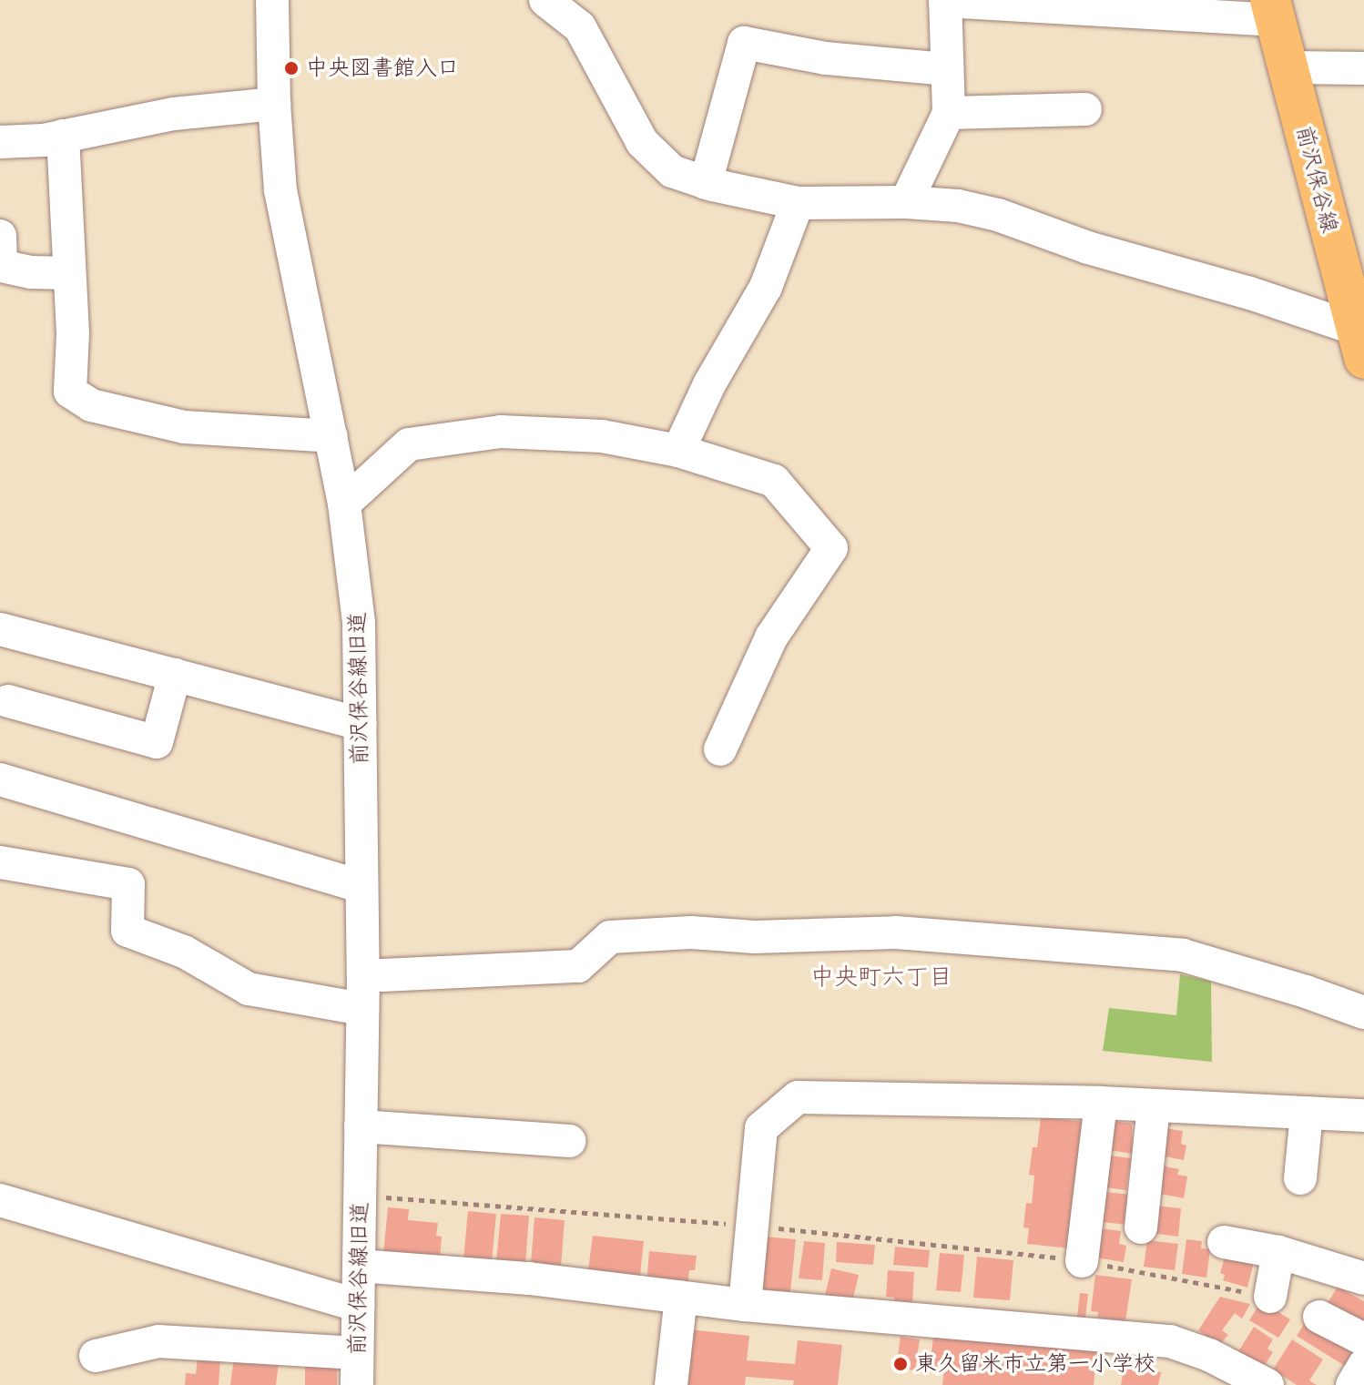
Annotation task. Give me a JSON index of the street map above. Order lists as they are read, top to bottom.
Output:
{
  "streets": {
    "main road": ["前沢保谷線"],
    "street": ["前沢保谷線旧道"]
  },
  "districts": ["中央町六丁目"],
  "places": ["中央図書館入口", "東久留米市立第一小学校"]
}
